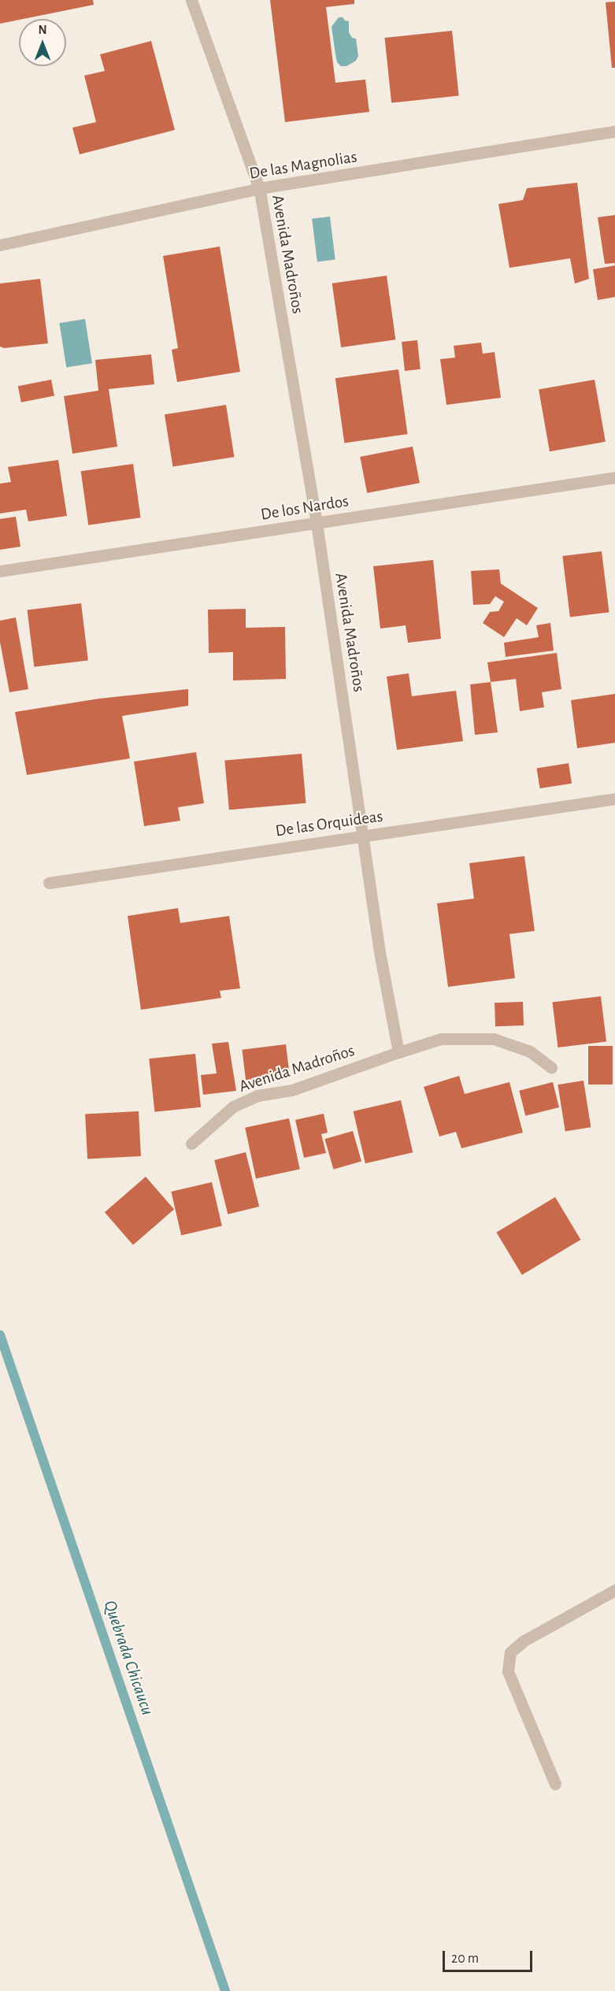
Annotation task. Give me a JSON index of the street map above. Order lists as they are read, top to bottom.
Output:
{
  "streets": {
    "street": [
      "De las Magnolias",
      "Avenida Madroños",
      "De los Nardos",
      "De las Orquideas"
    ]
  },
  "crossings": [
    ["De las Magnolias", "Avenida Madroños"],
    ["Avenida Madroños", "De los Nardos"],
    ["Avenida Madroños", "De las Orquideas"]
  ],
  "water": ["Quebrada Chicaucu"],
  "scale_bar": "20 m",
  "north": "top"
}
